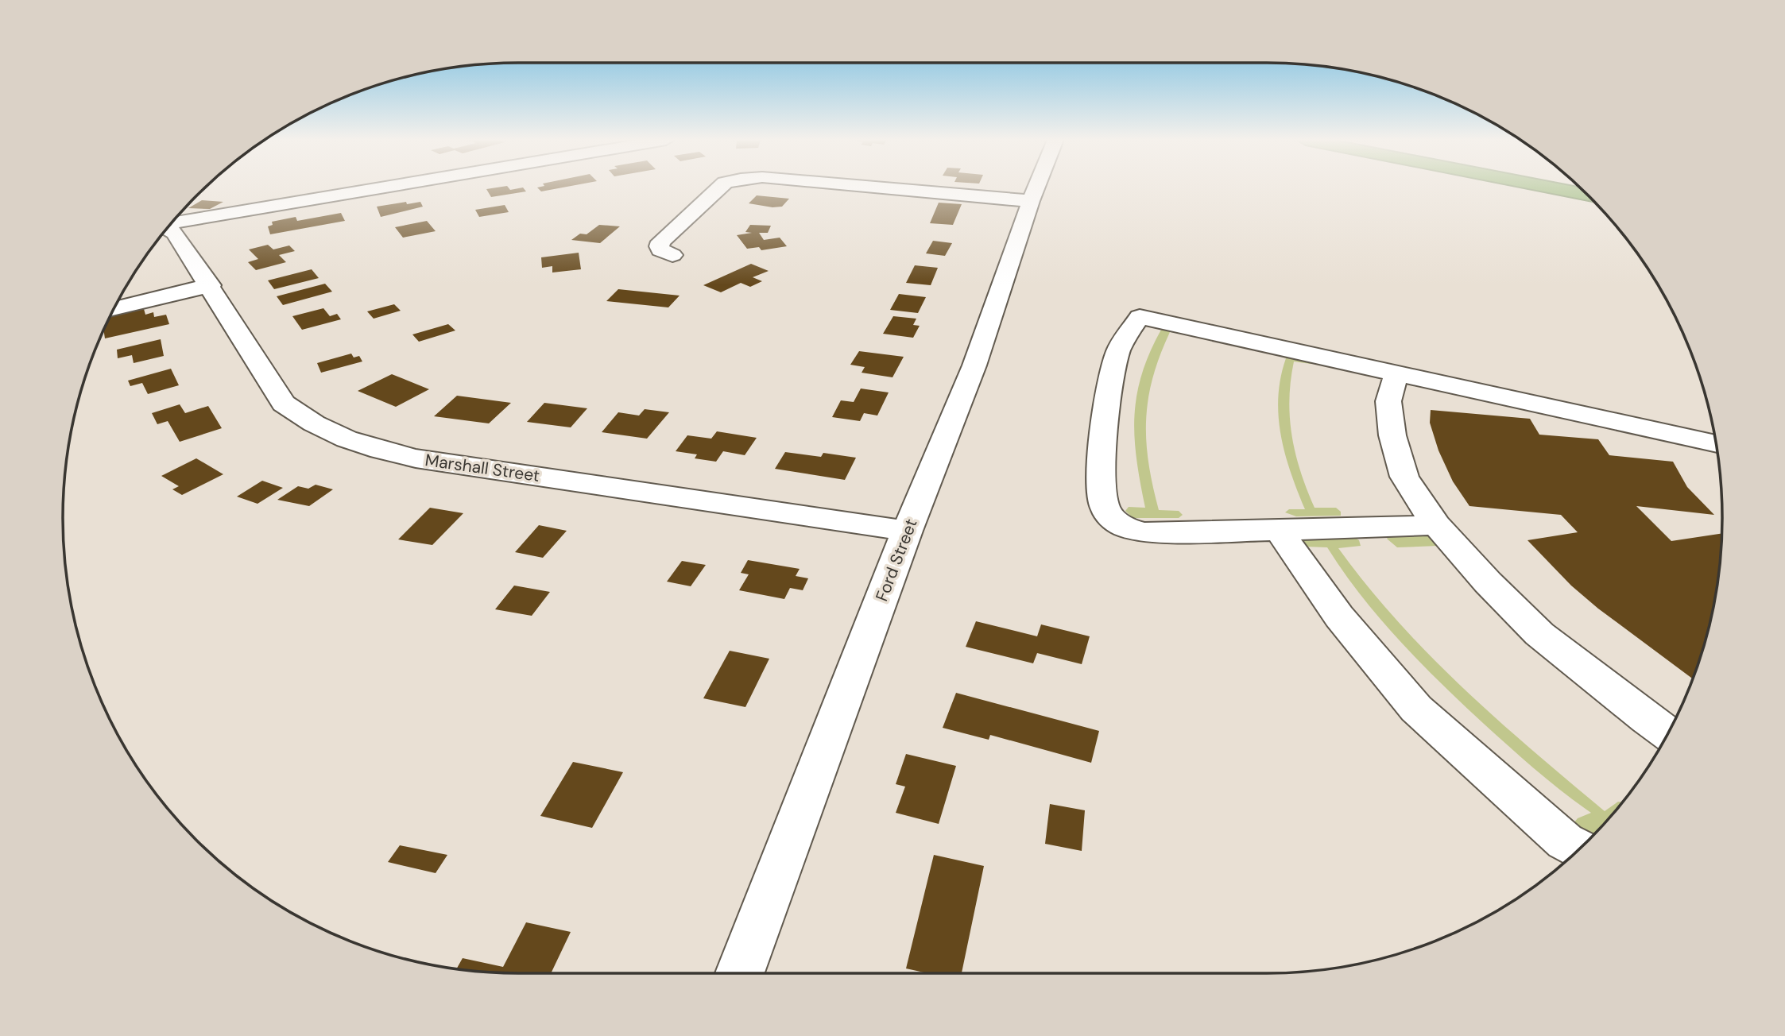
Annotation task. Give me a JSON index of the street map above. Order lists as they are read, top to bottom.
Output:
{
  "streets": {
    "street": ["Marshall Street", "Ford Street"]
  },
  "crossings": [
    ["Marshall Street", "Ford Street"]
  ]
}
